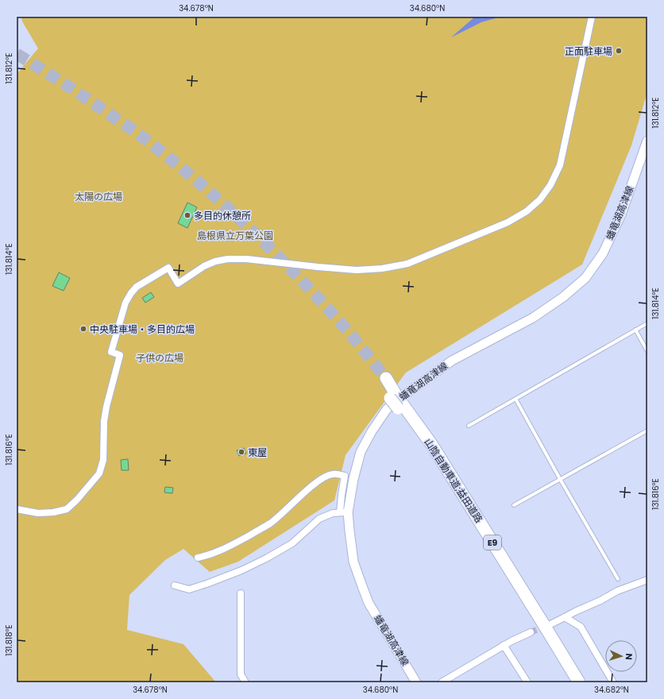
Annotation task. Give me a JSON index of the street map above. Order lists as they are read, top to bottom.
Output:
{
  "streets": {
    "highway": ["山陰自動車道;益田道路", "E9"],
    "main road": ["蟠竜湖高津線"]
  },
  "parks": ["太陽の広場", "島根県立万葉公園", "子供の広場"],
  "places": [
    "正面駐車場",
    "多目的休憩所",
    "中央駐車場・多目的広場",
    "東屋"
  ],
  "north": "right",
  "coordinates": [
    "34.678°N",
    "34.680°N",
    "131.812°E",
    "131.814°E",
    "131.816°E",
    "131.818°E",
    "34.682°N"
  ]
}
